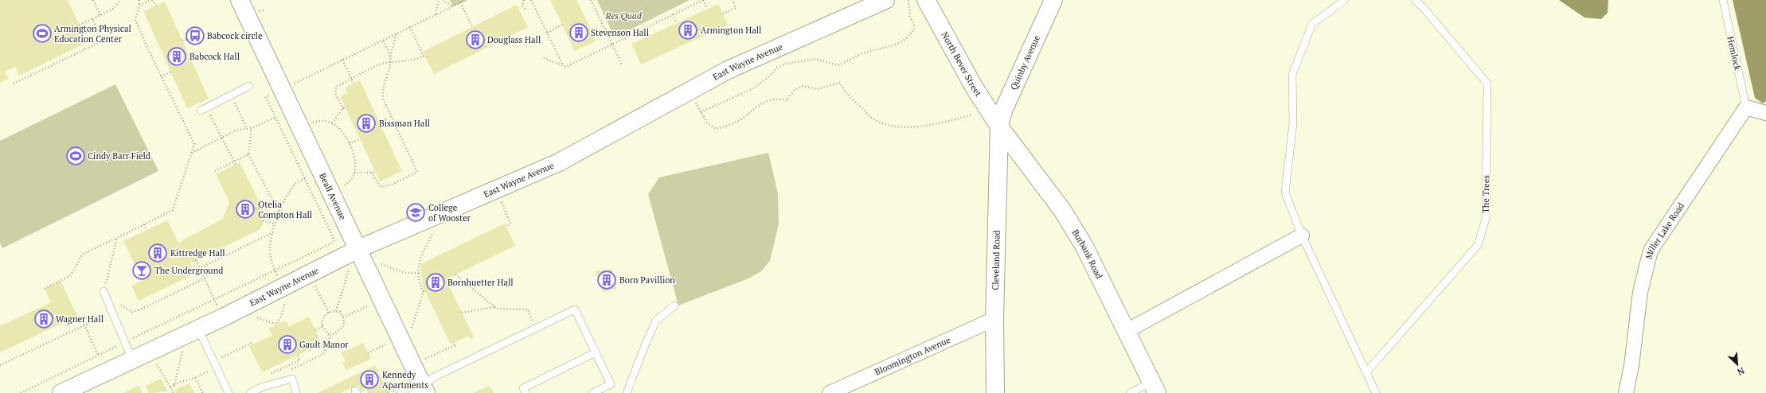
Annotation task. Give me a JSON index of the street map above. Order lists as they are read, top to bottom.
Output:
{
  "streets": {
    "street": [
      "East Wayne Avenue",
      "Quinby Avenue",
      "North Bever Street",
      "Beall Avenue",
      "Miller Lake Road",
      "Burbank Road",
      "Cleveland Road",
      "Bloomington Avenue"
    ],
    "lane": ["Hemlock", "The Trees"]
  },
  "crossings": [
    ["Hemlock", "Miller Lake Road"],
    ["East Wayne Avenue", "Beall Avenue"],
    ["Quinby Avenue", "North Bever Street"],
    ["Quinby Avenue", "Burbank Road"],
    ["Quinby Avenue", "Cleveland Road"],
    ["North Bever Street", "Burbank Road"],
    ["North Bever Street", "Cleveland Road"],
    ["Burbank Road", "Cleveland Road"],
    ["Cleveland Road", "Bloomington Avenue"]
  ],
  "parks": ["Res Quad"],
  "places": {
    "building": [
      "Armington Hall",
      "Stevenson Hall",
      "Douglass Hall",
      "Babcock Hall",
      "Bissman Hall",
      "Otelia Compton Hall",
      "Kittredge Hall",
      "Born Pavillion",
      "Bornhuetter Hall",
      "Wagner Hall",
      "Gault Manor",
      "Kennedy Apartments"
    ],
    "sports": ["Armington Physical Education Center", "Cindy Barr Field"],
    "bus stop": ["Babcock circle"],
    "school or university": ["College of Wooster"],
    "bar": ["The Underground"]
  },
  "north": "bottom right"
}
